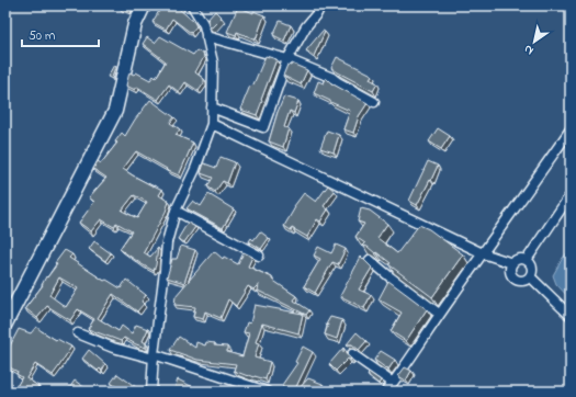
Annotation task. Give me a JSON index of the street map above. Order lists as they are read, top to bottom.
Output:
{
  "scale_bar": "50 m",
  "north": "bottom left"
}
